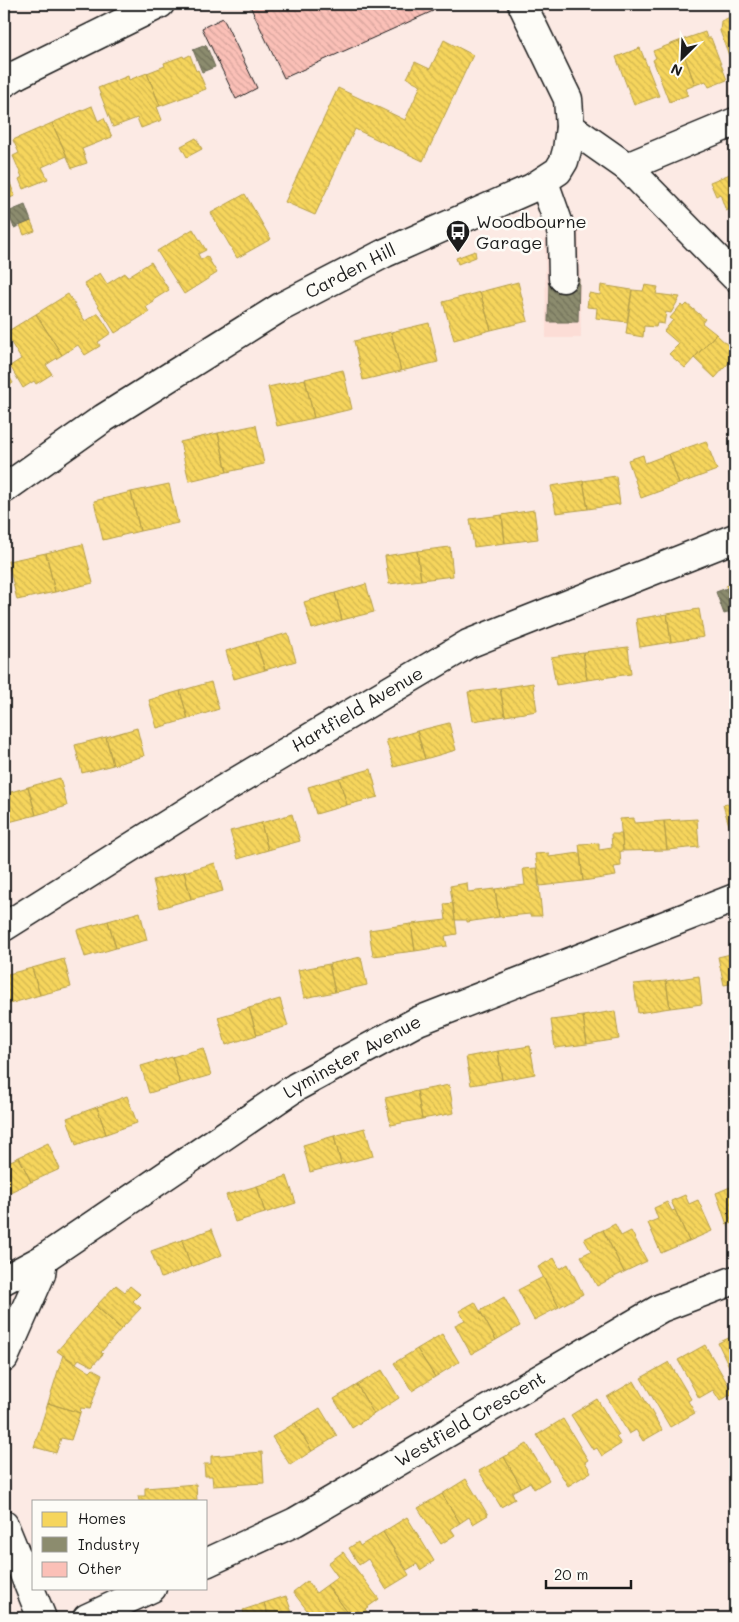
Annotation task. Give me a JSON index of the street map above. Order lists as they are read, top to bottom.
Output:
{
  "streets": {
    "street": [
      "Carden Hill",
      "Hartfield Avenue",
      "Lyminster Avenue",
      "Westfield Crescent"
    ]
  },
  "places": {
    "bus stop": ["Woodbourne Garage"]
  },
  "legend": ["Homes", "Industry", "Other"],
  "scale_bar": "20 m",
  "north": "bottom left"
}
